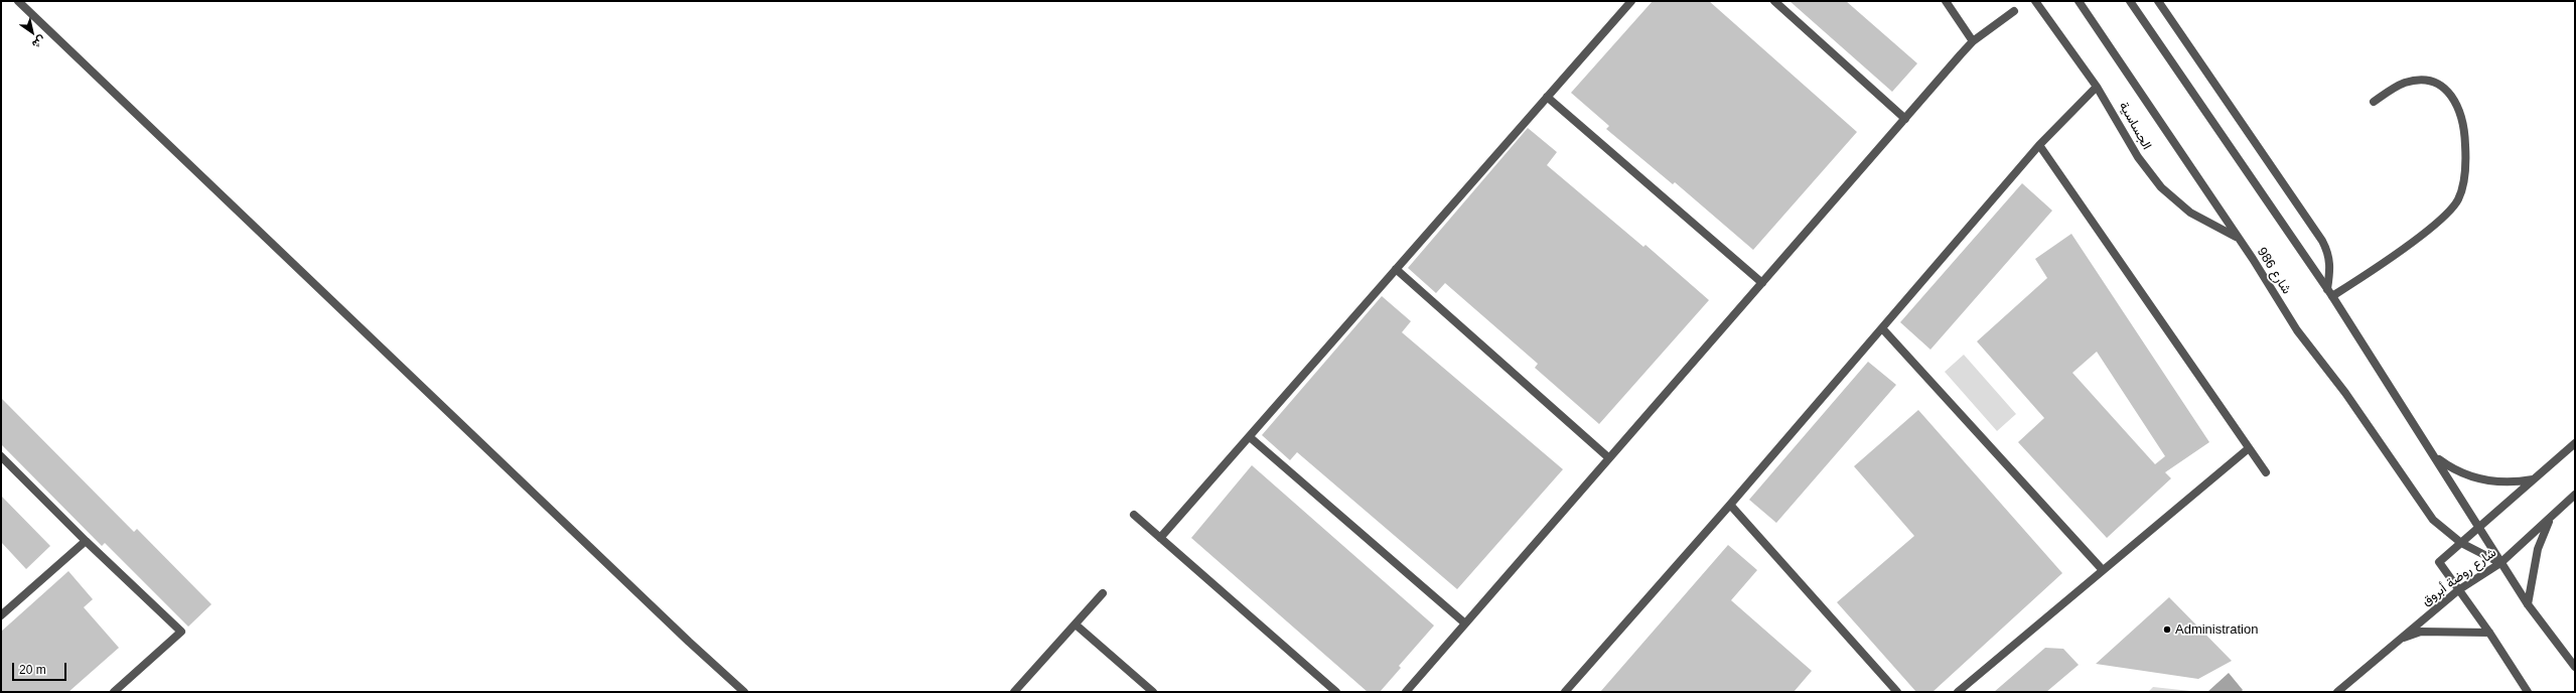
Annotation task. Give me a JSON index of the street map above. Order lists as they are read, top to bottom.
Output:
{
  "streets": {
    "street": ["الجساسية", "شارع 986", "شارع روضة أبروق"]
  },
  "crossings": [
    ["الجساسية", "شارع 986"],
    ["شارع 986", "شارع روضة أبروق"]
  ],
  "places": ["Administration"],
  "scale_bar": "20 m",
  "north": "bottom right"
}
